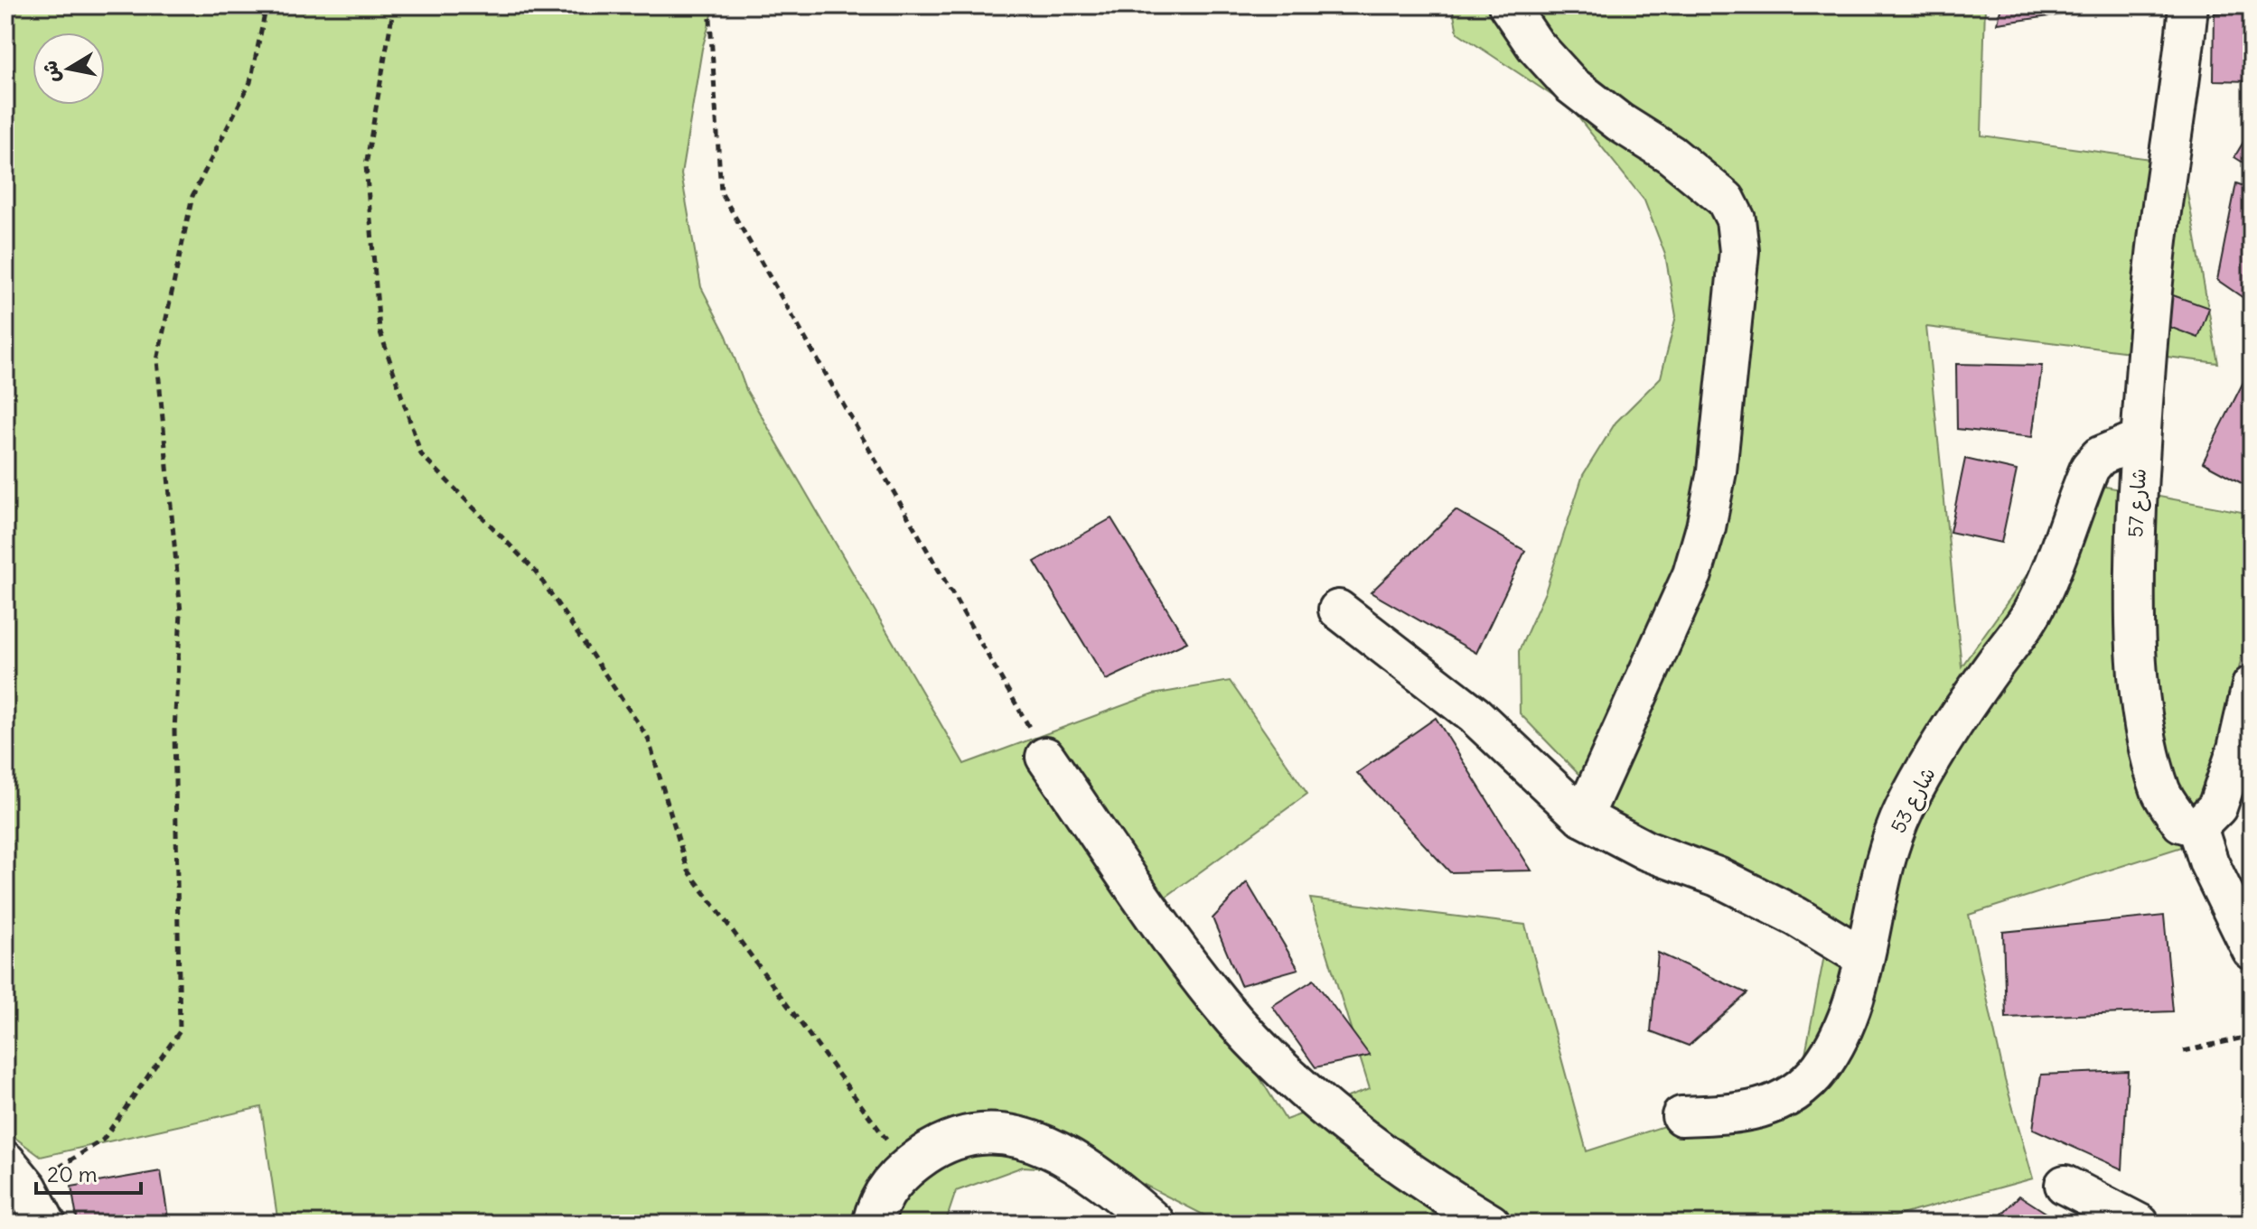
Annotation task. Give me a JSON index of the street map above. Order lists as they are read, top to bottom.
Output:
{
  "streets": {
    "street": ["شارع 57", "شارع 53"]
  },
  "crossings": [
    ["شارع 57", "شارع 53"]
  ],
  "scale_bar": "20 m",
  "north": "left"
}
